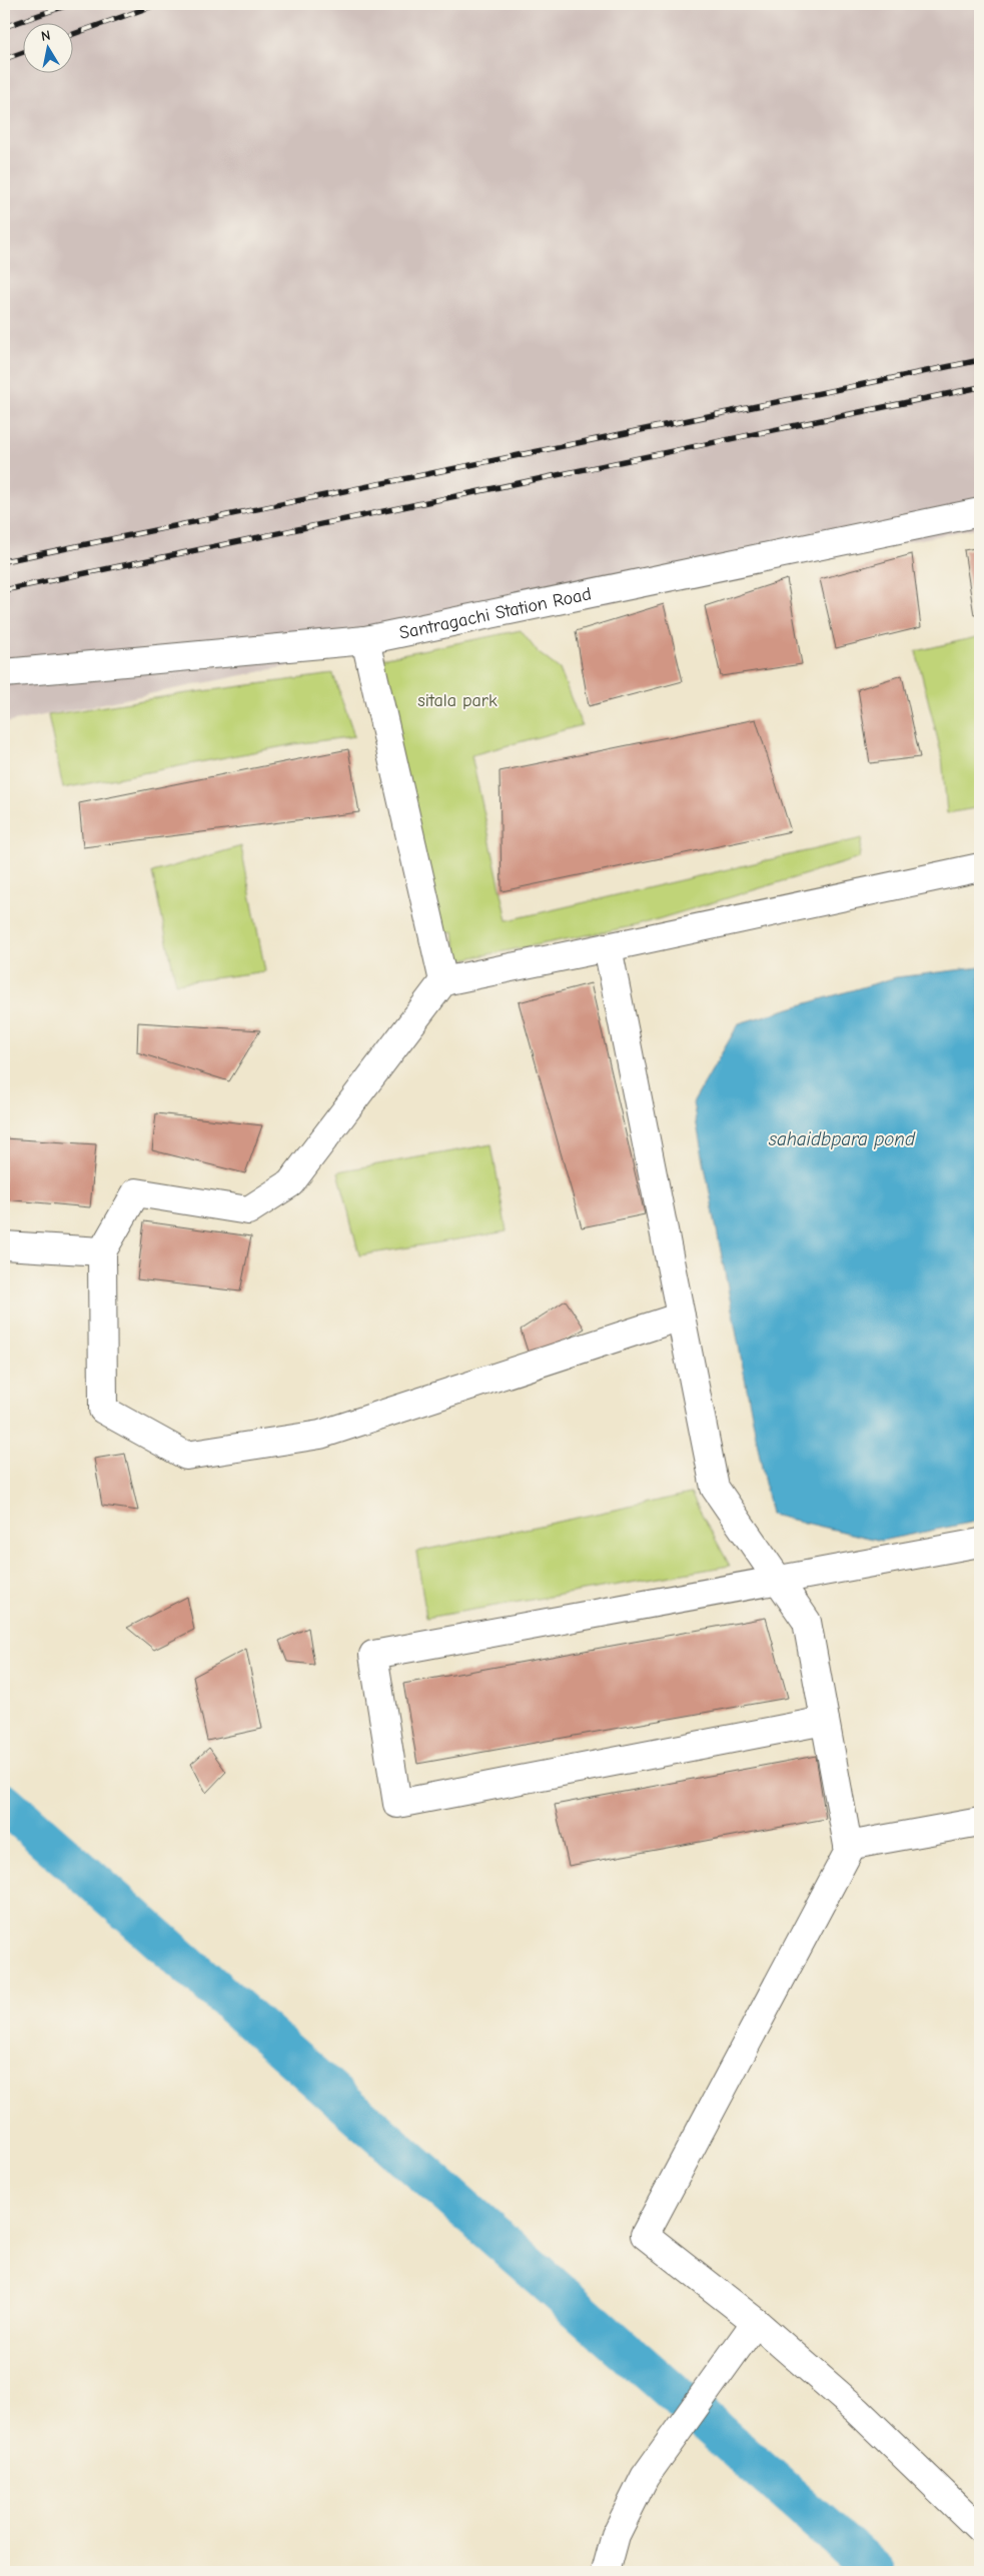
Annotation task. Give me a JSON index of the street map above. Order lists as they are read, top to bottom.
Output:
{
  "streets": {
    "street": ["Santragachi Station Road"]
  },
  "water": ["sahaidbpara pond"],
  "parks": ["sitala park"],
  "north": "top"
}
